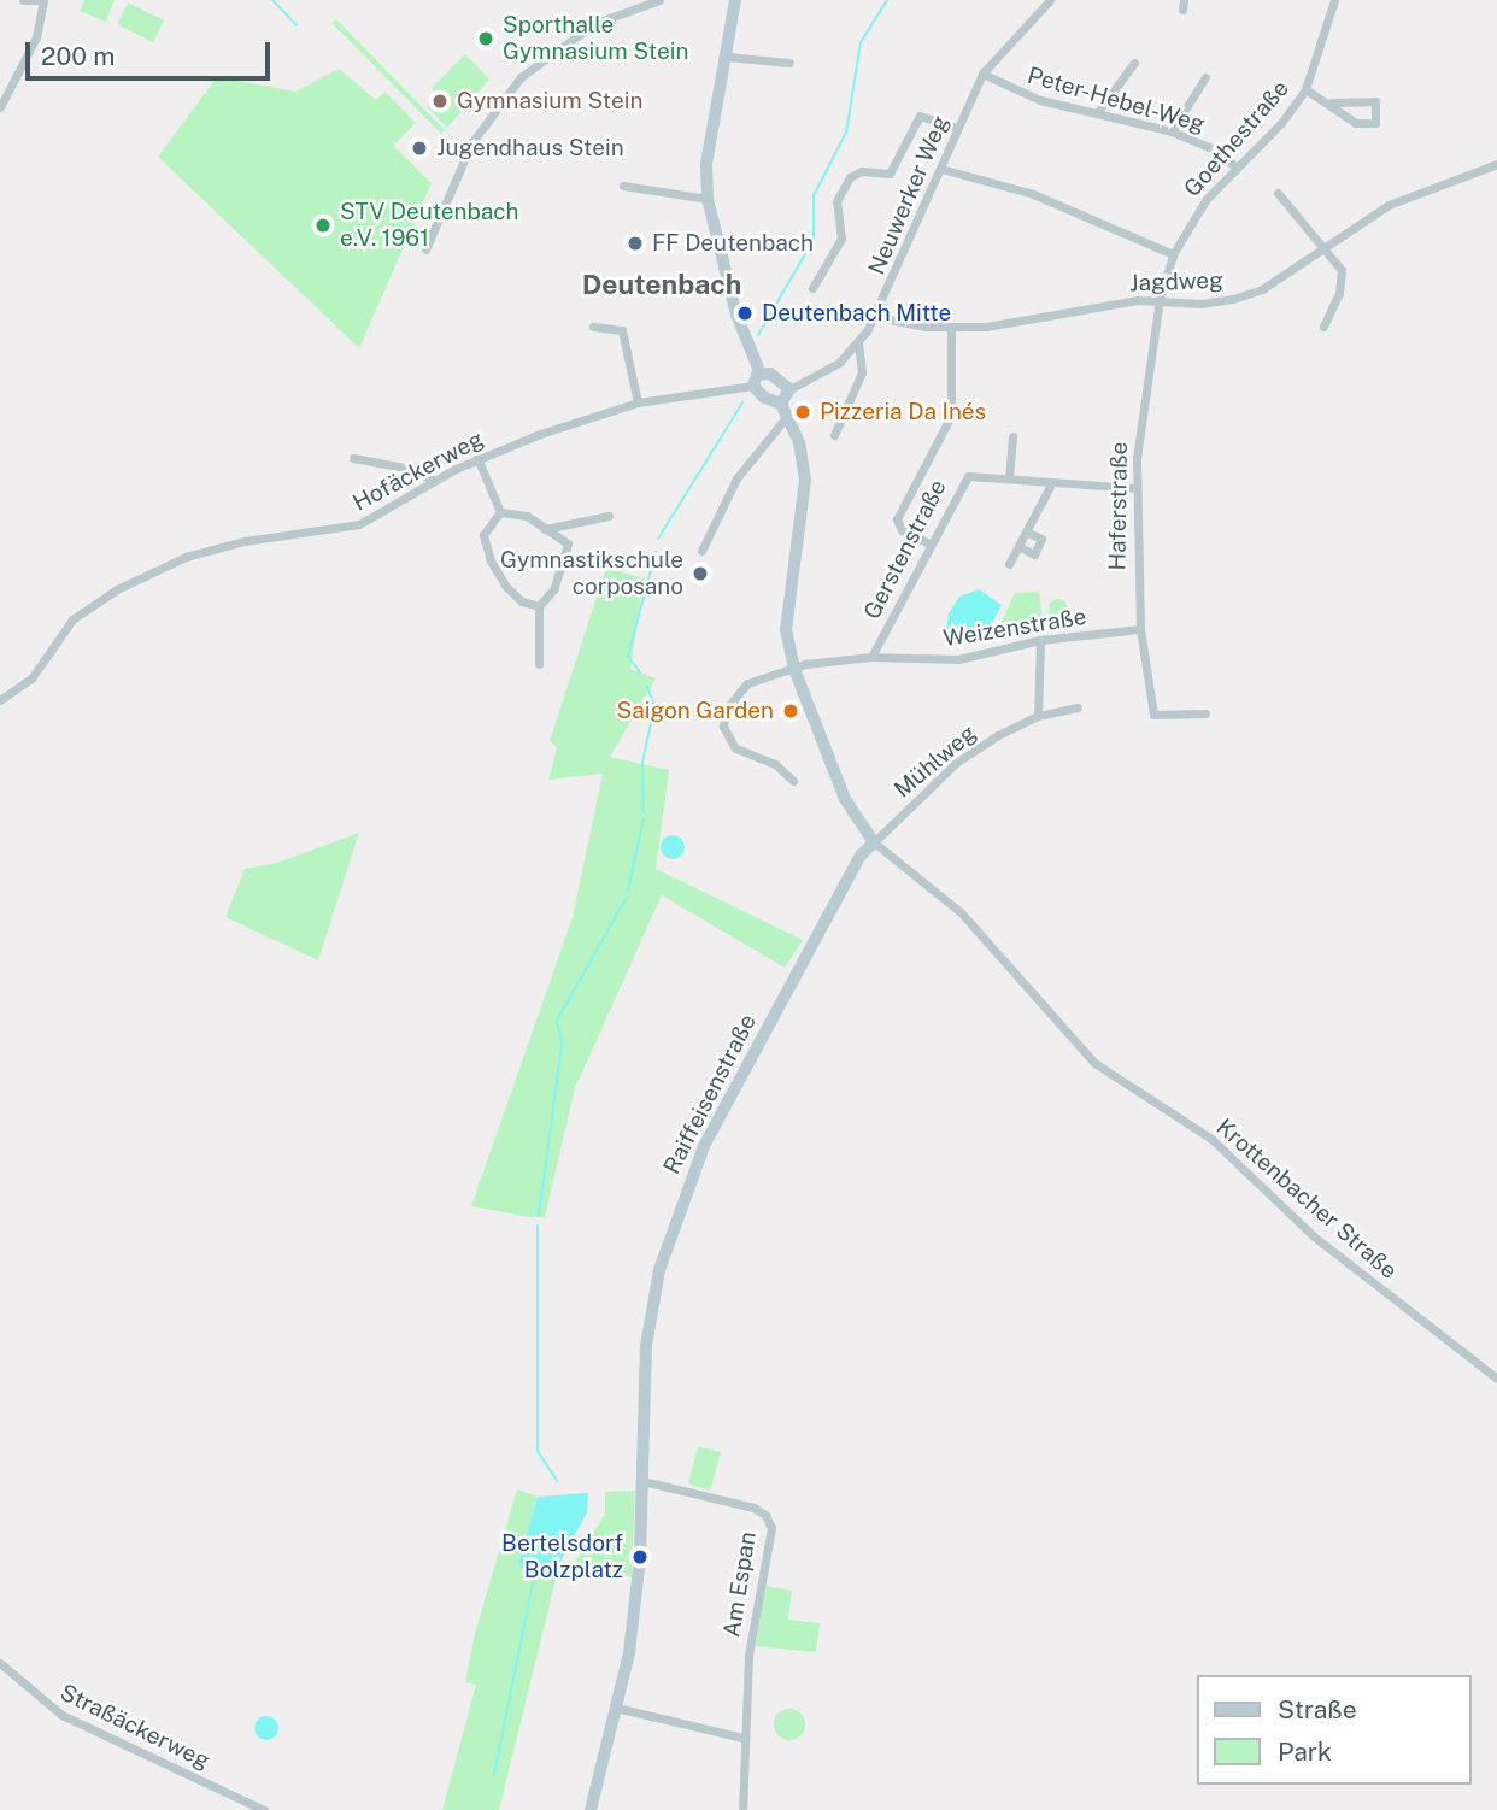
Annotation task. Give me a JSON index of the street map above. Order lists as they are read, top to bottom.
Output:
{
  "streets": {
    "street": [
      "Peter-Hebel-Weg",
      "Goethestraße",
      "Neuwerker Weg",
      "Jagdweg",
      "Hofäckerweg",
      "Haferstraße",
      "Gerstenstraße",
      "Weizenstraße",
      "Mühlweg",
      "Raiffeisenstraße",
      "Krottenbacher Straße",
      "Am Espan",
      "Straßäckerweg"
    ]
  },
  "crossings": [
    ["Peter-Hebel-Weg", "Goethestraße"],
    ["Peter-Hebel-Weg", "Neuwerker Weg"],
    ["Goethestraße", "Jagdweg"],
    ["Goethestraße", "Haferstraße"],
    ["Neuwerker Weg", "Jagdweg"],
    ["Jagdweg", "Haferstraße"],
    ["Haferstraße", "Gerstenstraße"],
    ["Haferstraße", "Weizenstraße"],
    ["Gerstenstraße", "Weizenstraße"],
    ["Mühlweg", "Raiffeisenstraße"],
    ["Mühlweg", "Krottenbacher Straße"],
    ["Raiffeisenstraße", "Krottenbacher Straße"],
    ["Raiffeisenstraße", "Am Espan"]
  ],
  "districts": ["Deutenbach"],
  "places": [
    "Sporthalle Gymnasium Stein",
    "Gymnasium Stein",
    "Jugendhaus Stein",
    "STV Deutenbach e.V. 1961",
    "FF Deutenbach",
    "Deutenbach Mitte",
    "Pizzeria Da Inés",
    "Gymnastikschule corposano",
    "Saigon Garden",
    "Bertelsdorf Bolzplatz"
  ],
  "legend": ["Straße", "Park"],
  "scale_bar": "200 m"
}
